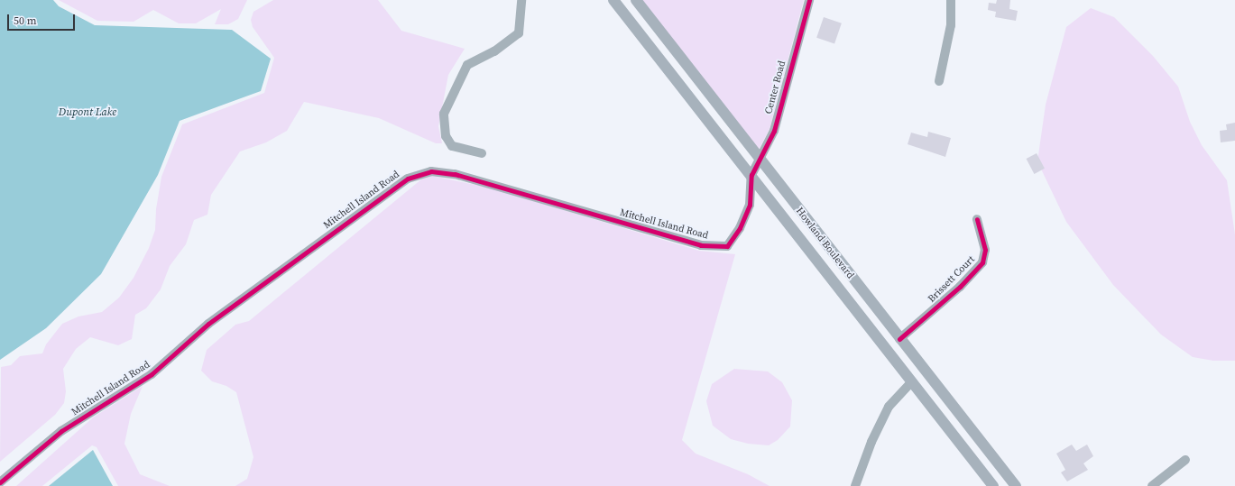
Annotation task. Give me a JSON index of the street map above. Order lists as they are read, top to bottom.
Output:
{
  "streets": {
    "main road": ["Howland Boulevard"],
    "street": ["Center Road", "Mitchell Island Road", "Brissett Court"]
  },
  "crossings": [
    ["Center Road", "Mitchell Island Road"],
    ["Center Road", "Howland Boulevard"],
    ["Mitchell Island Road", "Howland Boulevard"],
    ["Howland Boulevard", "Brissett Court"]
  ],
  "water": ["Dupont Lake"],
  "scale_bar": "50 m"
}
